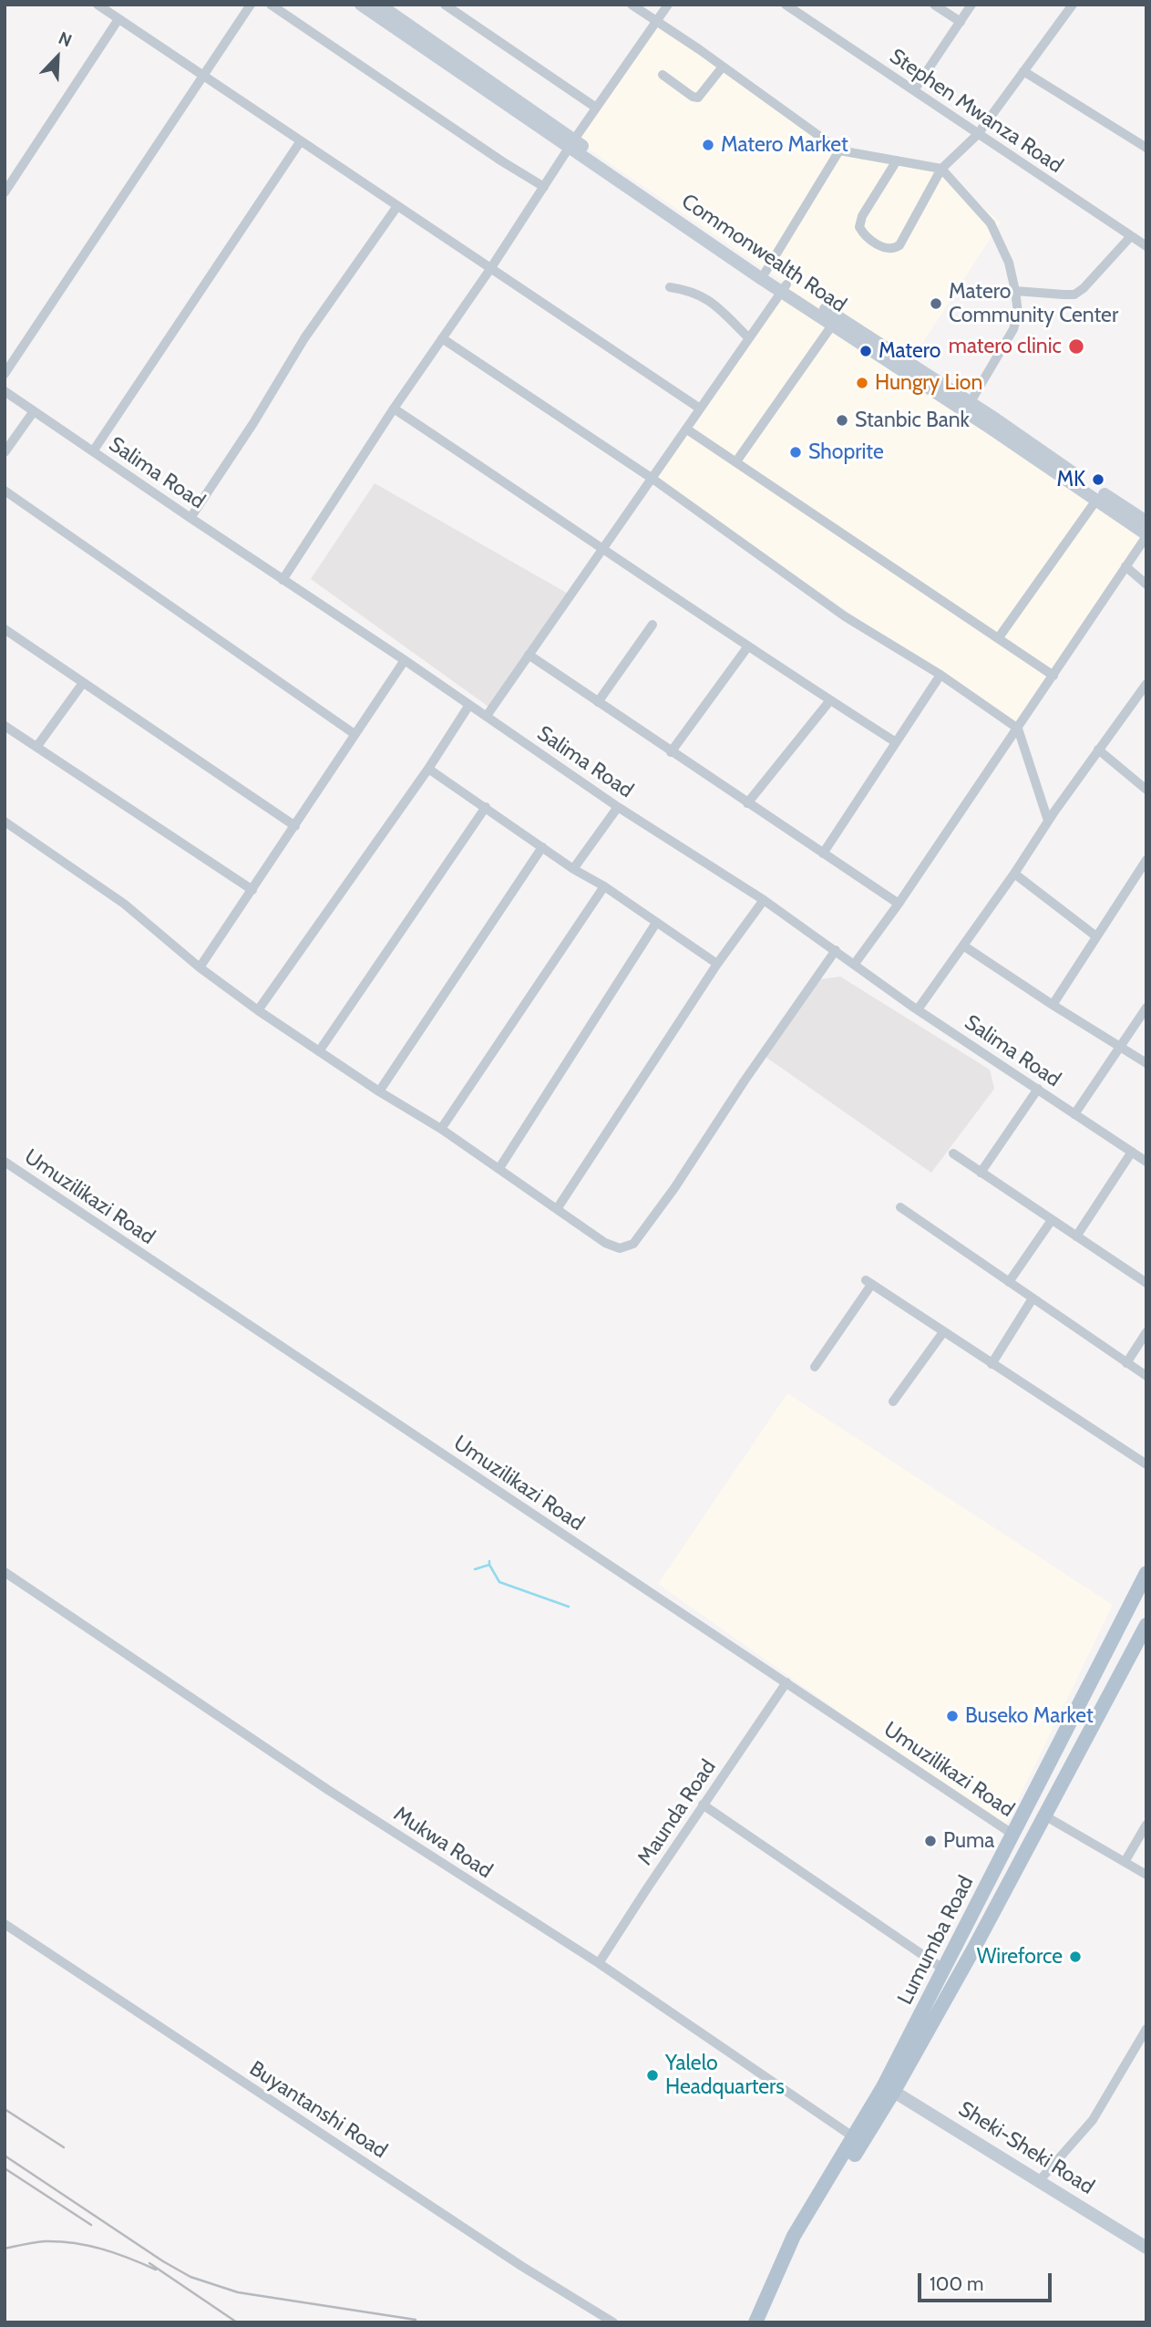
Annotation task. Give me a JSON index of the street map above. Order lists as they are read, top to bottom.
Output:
{
  "streets": {
    "main road": ["Commonwealth Road", "Lumumba Road", "Sheki-Sheki Road"],
    "street": [
      "Stephen Mwanza Road",
      "Salima Road",
      "Umuzilikazi Road",
      "Maunda Road",
      "Mukwa Road",
      "Buyantanshi Road"
    ]
  },
  "crossings": [
    ["Umuzilikazi Road", "Maunda Road"],
    ["Umuzilikazi Road", "Lumumba Road"],
    ["Maunda Road", "Mukwa Road"],
    ["Mukwa Road", "Lumumba Road"],
    ["Lumumba Road", "Sheki-Sheki Road"]
  ],
  "places": [
    "Matero Market",
    "Matero Community Center",
    "matero clinic",
    "Matero",
    "Hungry Lion",
    "Stanbic Bank",
    "Shoprite",
    "MK",
    "Buseko Market",
    "Puma",
    "Wireforce",
    "Yalelo Headquarters"
  ],
  "scale_bar": "100 m",
  "north": "top right"
}
